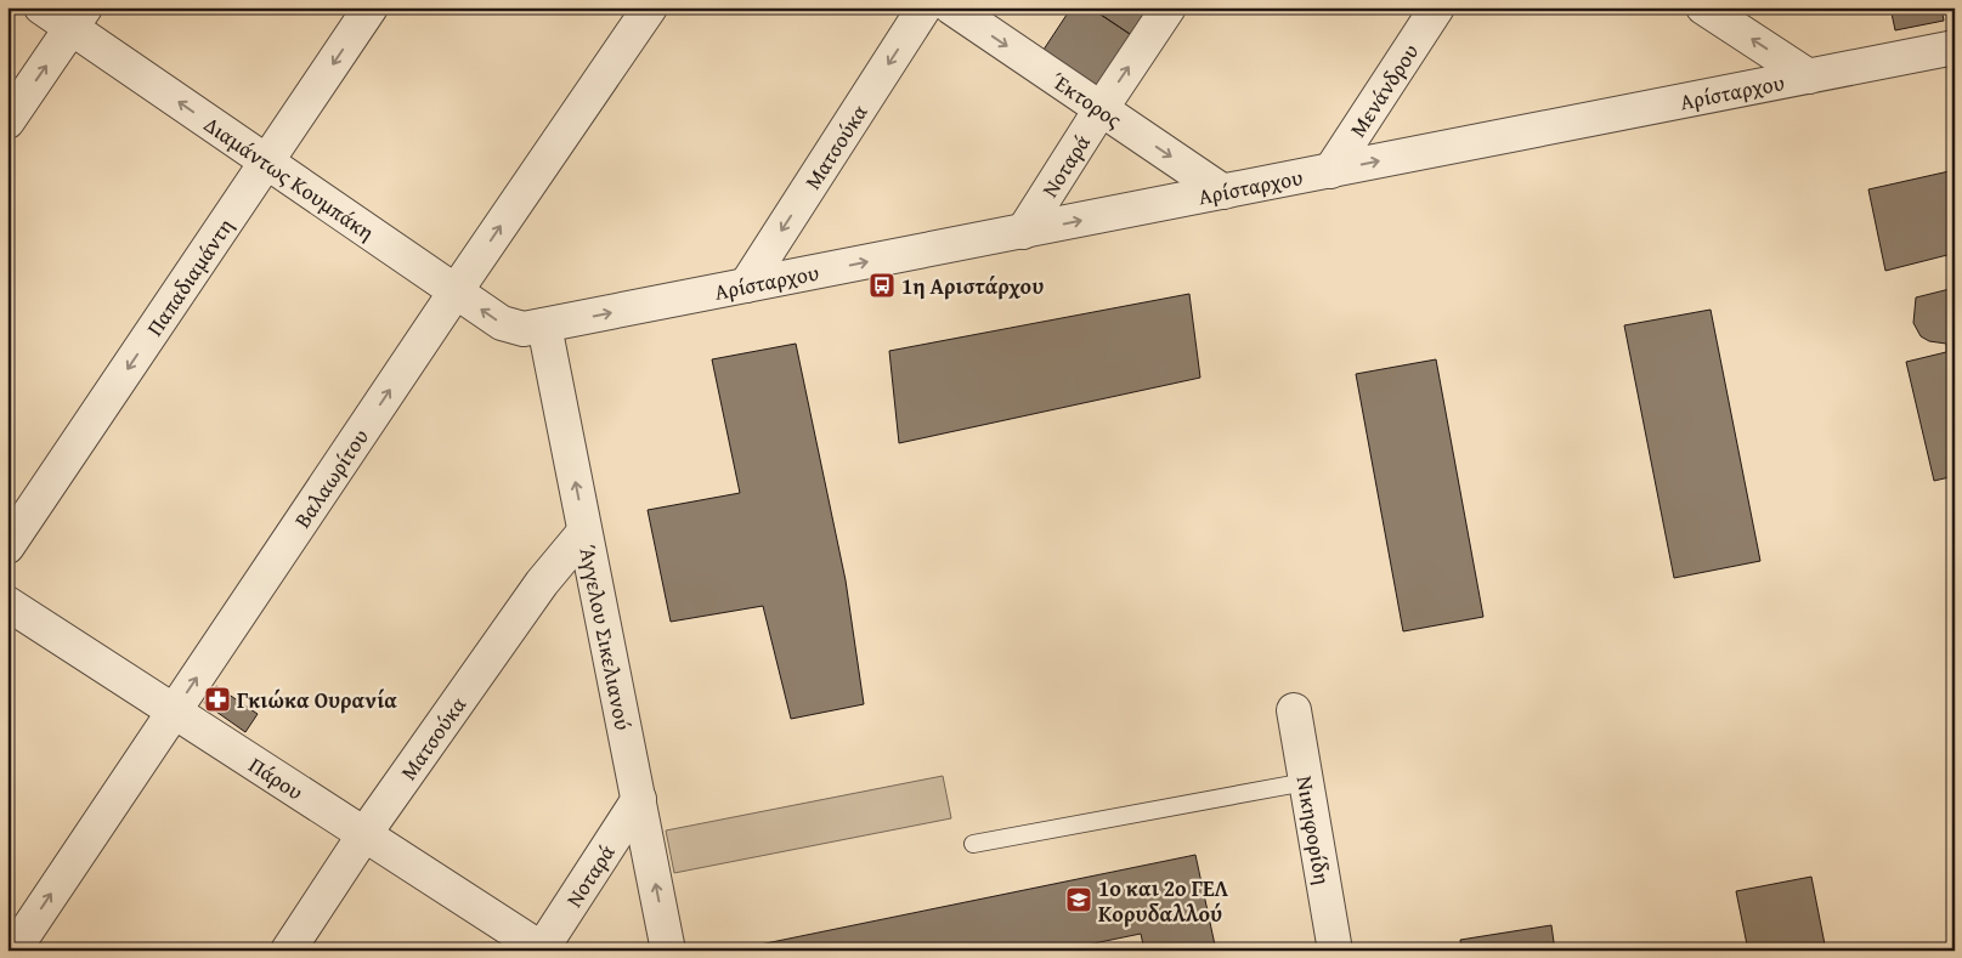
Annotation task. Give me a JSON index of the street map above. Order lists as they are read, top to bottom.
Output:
{
  "streets": {
    "street": [
      "Μενάνδρου",
      "Αρίσταρχου",
      "Έκτορος",
      "Ματσούκα",
      "Νοταρά",
      "Διαμάντως Κουμπάκη",
      "Παπαδιαμάντη",
      "Βαλαωρίτου",
      "Άγγελου Σικελιανού",
      "Πάρου",
      "Νικηφορίδη"
    ]
  },
  "crossings": [
    ["Μενάνδρου", "Αρίσταρχου"],
    ["Αρίσταρχου", "Έκτορος"],
    ["Αρίσταρχου", "Ματσούκα"],
    ["Αρίσταρχου", "Νοταρά"],
    ["Αρίσταρχου", "Διαμάντως Κουμπάκη"],
    ["Αρίσταρχου", "Άγγελου Σικελιανού"],
    ["Έκτορος", "Νοταρά"],
    ["Ματσούκα", "Άγγελου Σικελιανού"],
    ["Ματσούκα", "Πάρου"],
    ["Νοταρά", "Άγγελου Σικελιανού"],
    ["Νοταρά", "Πάρου"],
    ["Διαμάντως Κουμπάκη", "Παπαδιαμάντη"],
    ["Διαμάντως Κουμπάκη", "Βαλαωρίτου"],
    ["Διαμάντως Κουμπάκη", "Άγγελου Σικελιανού"],
    ["Βαλαωρίτου", "Πάρου"]
  ],
  "one_way": [
    "Αρίσταρχου",
    "Έκτορος",
    "Ματσούκα",
    "Διαμάντως Κουμπάκη",
    "Παπαδιαμάντη",
    "Βαλαωρίτου",
    "Άγγελου Σικελιανού"
  ],
  "places": {
    "bus stop": ["1η Αριστάρχου"],
    "pharmacy": ["Γκιώκα Ουρανία"],
    "school or university": ["1o και 2ο ΓΕΛ Κορυδαλλού"]
  }
}
